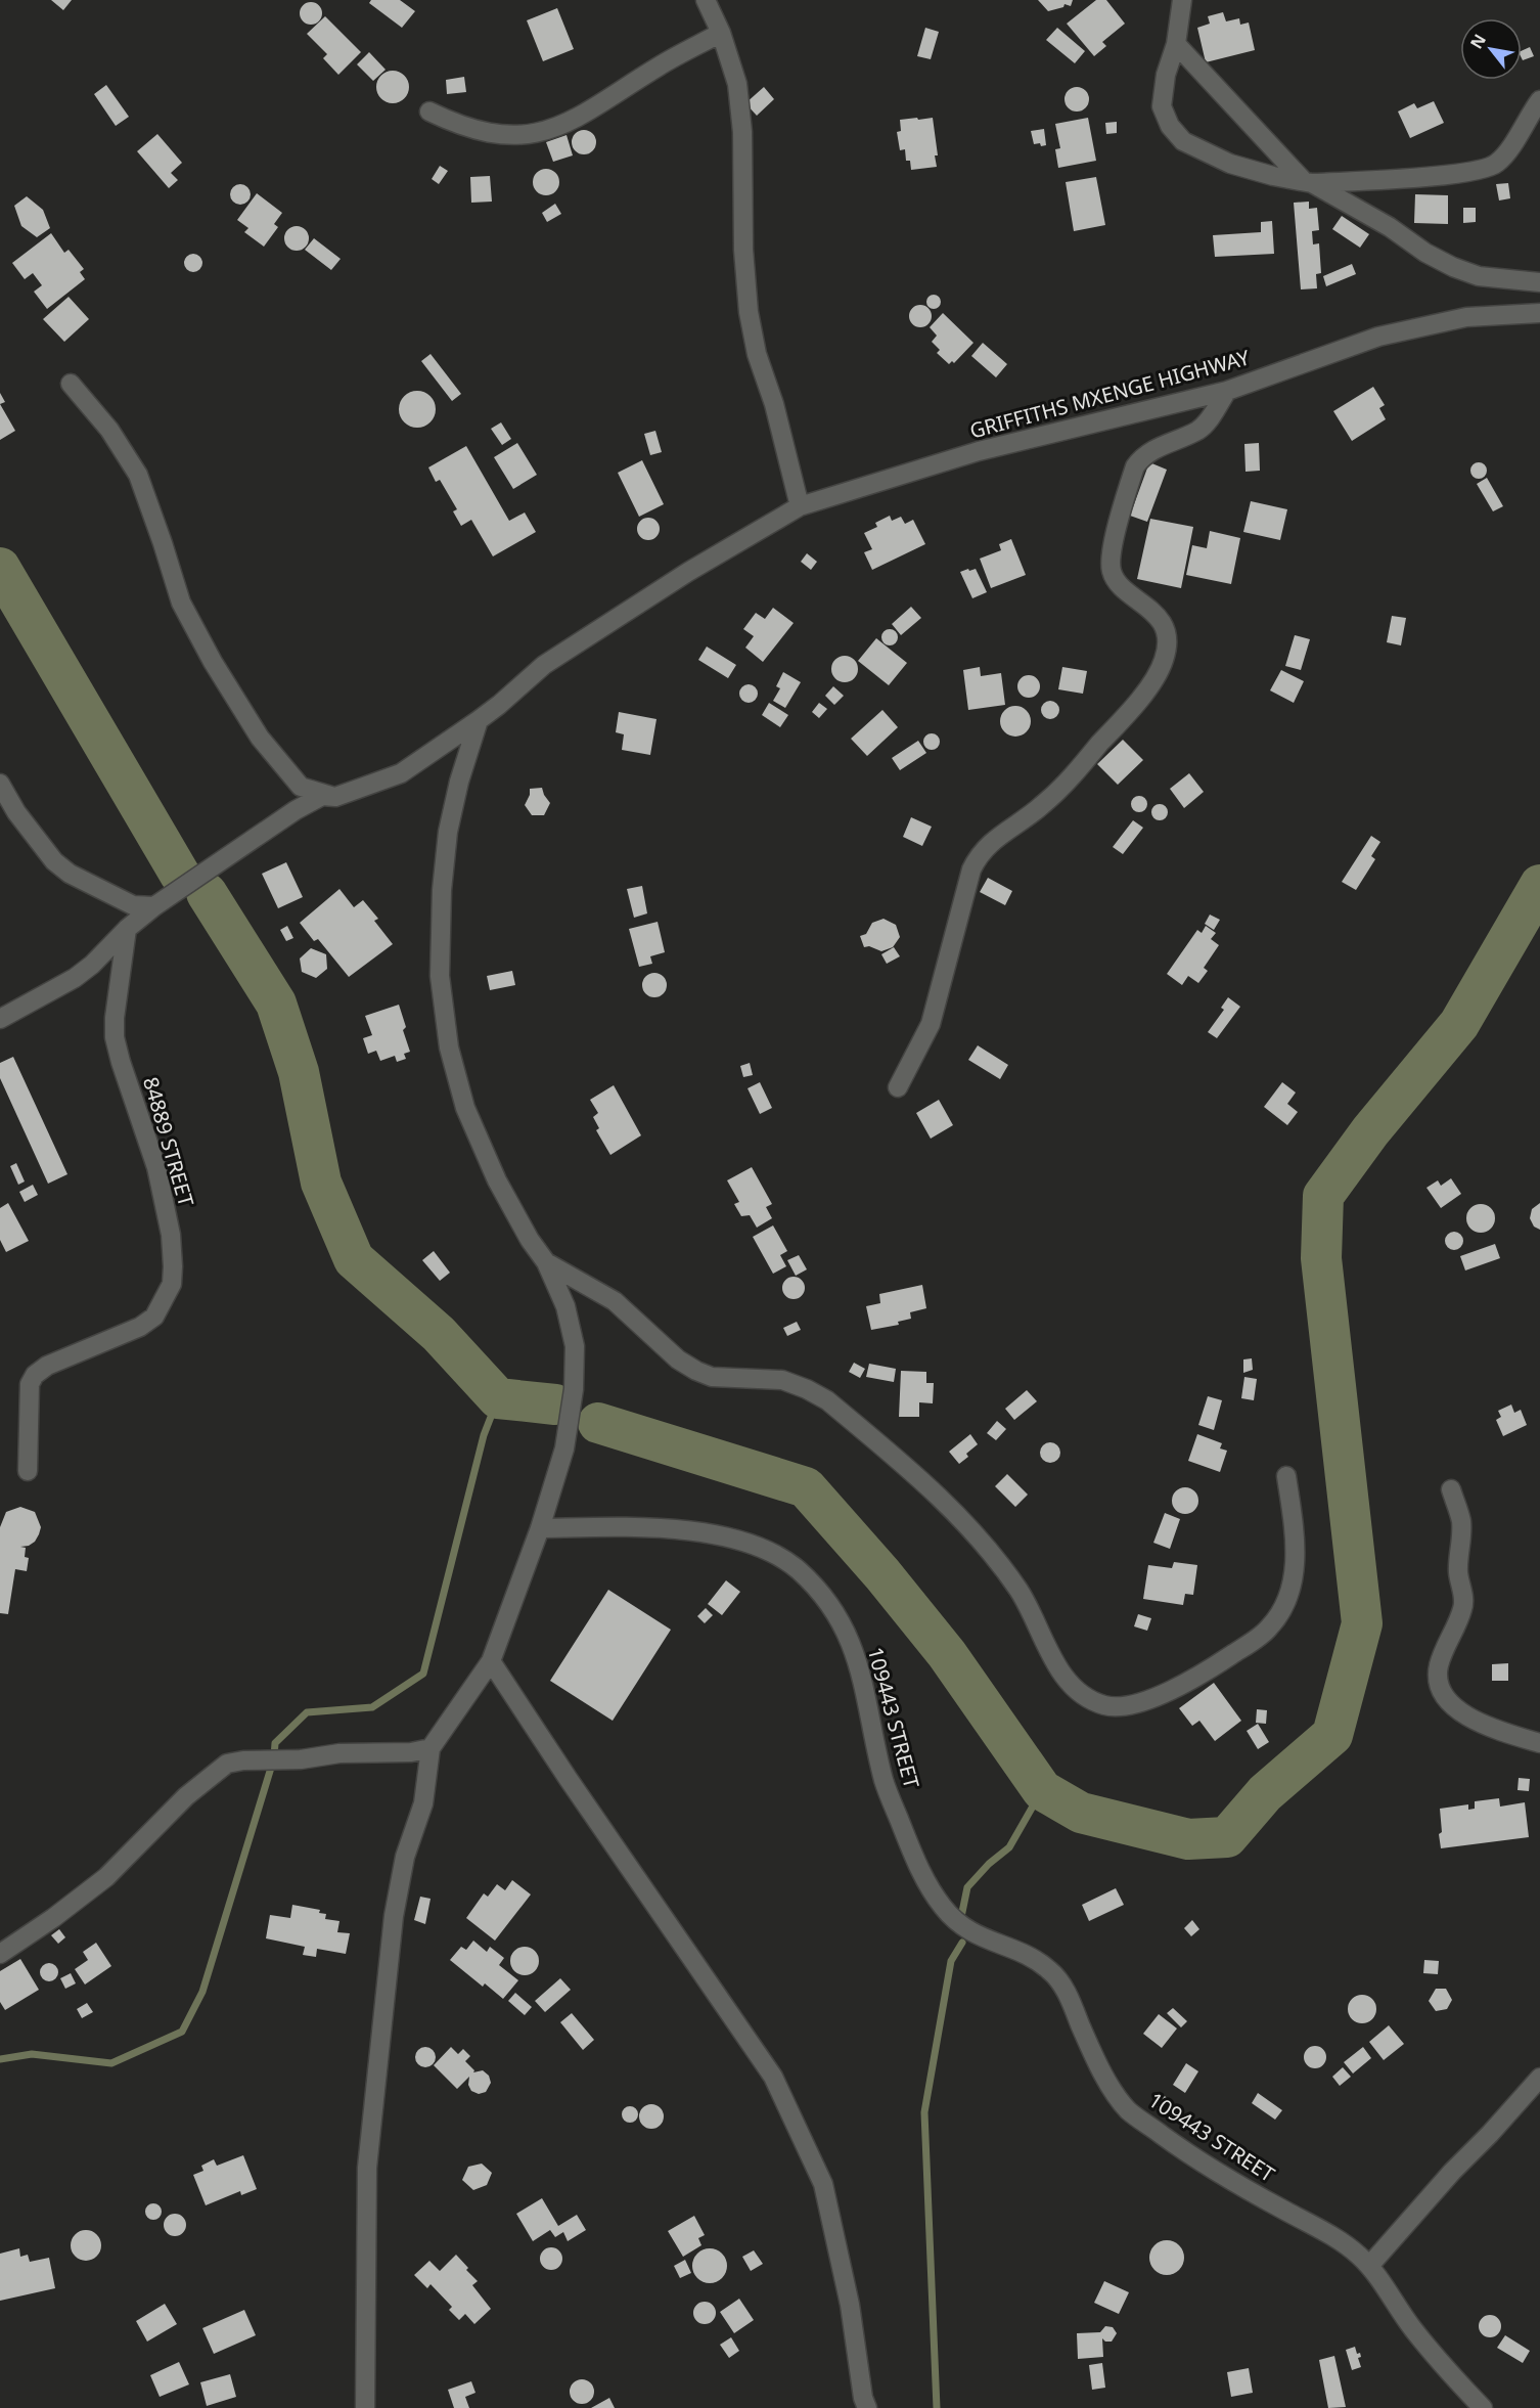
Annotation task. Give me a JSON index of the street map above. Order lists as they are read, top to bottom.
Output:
{
  "streets": {
    "street": ["GRIFFITHS MXENGE HIGHWAY", "84889 STREET", "109443 STREET"]
  },
  "crossings": [
    ["GRIFFITHS MXENGE HIGHWAY", "84889 STREET"]
  ],
  "north": "top left"
}
